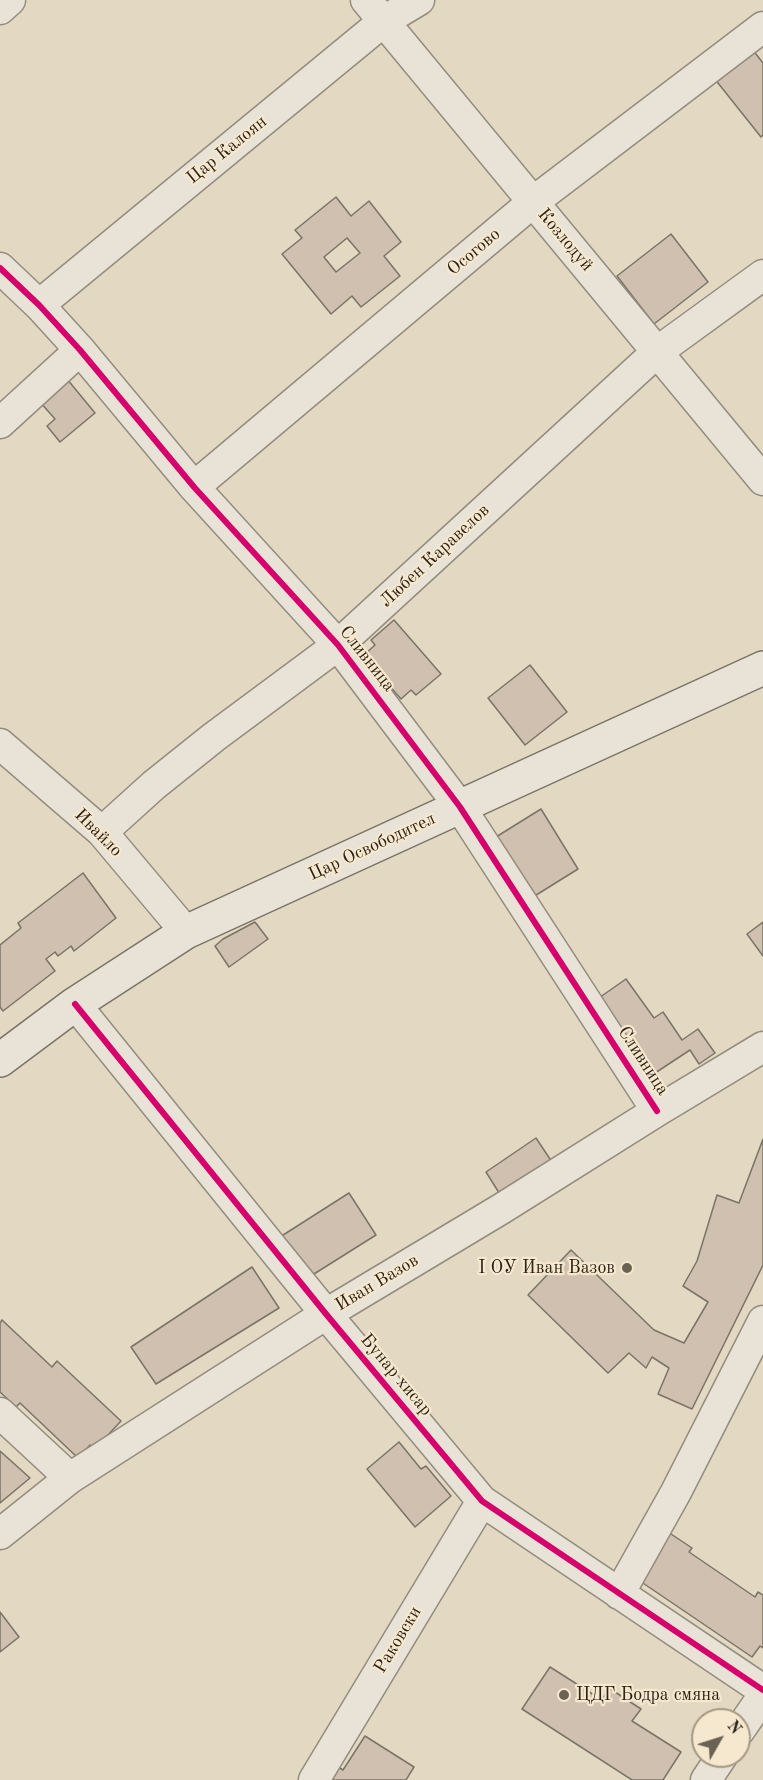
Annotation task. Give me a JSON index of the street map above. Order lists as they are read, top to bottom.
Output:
{
  "streets": {
    "main road": ["Цар Освободител"],
    "street": [
      "Цар Калоян",
      "Козлодуй",
      "Осогово",
      "Любен Каравелов",
      "Сливница",
      "Ивайло",
      "Иван Вазов",
      "Бунар хисар",
      "Раковски"
    ]
  },
  "crossings": [
    ["Цар Калоян", "Козлодуй"],
    ["Цар Калоян", "Сливница"],
    ["Козлодуй", "Осогово"],
    ["Козлодуй", "Любен Каравелов"],
    ["Осогово", "Сливница"],
    ["Любен Каравелов", "Сливница"],
    ["Любен Каравелов", "Ивайло"],
    ["Сливница", "Цар Освободител"],
    ["Сливница", "Иван Вазов"],
    ["Ивайло", "Цар Освободител"],
    ["Цар Освободител", "Бунар хисар"],
    ["Иван Вазов", "Бунар хисар"],
    ["Бунар хисар", "Раковски"]
  ],
  "places": ["I ОУ Иван Вазов", "ЦДГ Бодра смяна"],
  "north": "top right"
}
